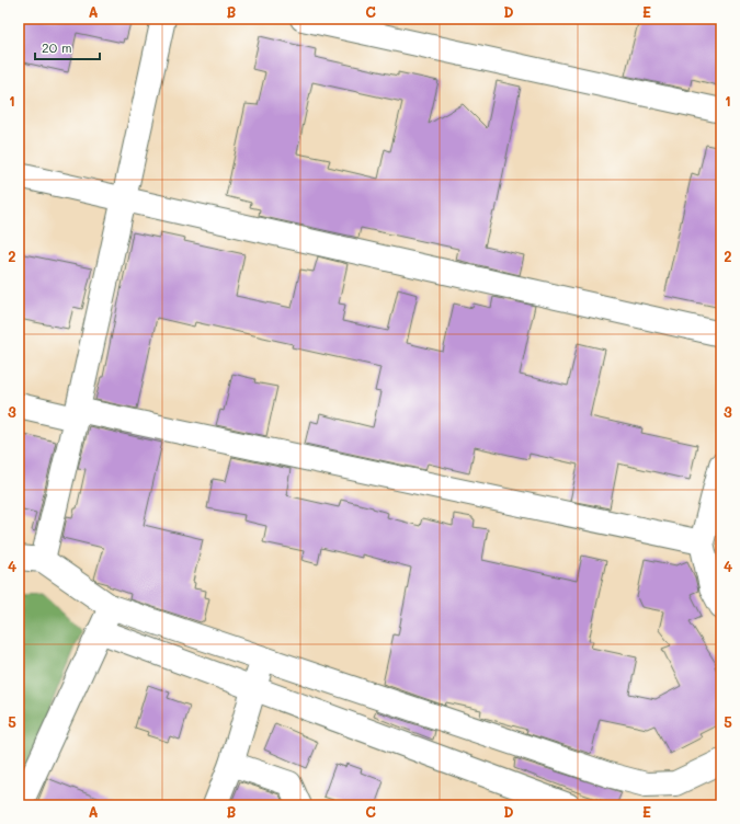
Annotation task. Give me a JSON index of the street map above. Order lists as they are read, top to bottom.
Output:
{
  "scale_bar": "20 m",
  "grid": {
    "columns": [
      "A",
      "B",
      "C",
      "D",
      "E"
    ],
    "rows": [
      "1",
      "2",
      "3",
      "4",
      "5"
    ]
  }
}
